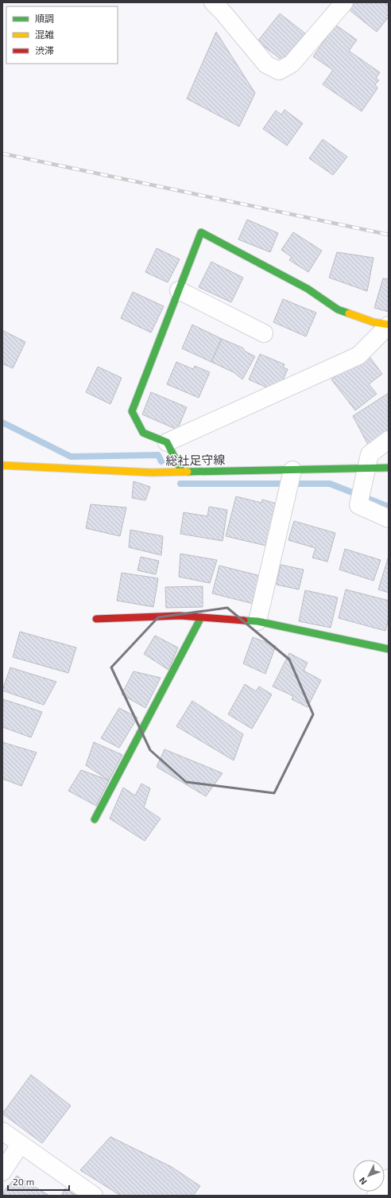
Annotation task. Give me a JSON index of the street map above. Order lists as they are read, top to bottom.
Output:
{
  "streets": {
    "street": ["総社足守線"]
  },
  "legend": ["順調", "混雑", "渋滞"],
  "scale_bar": "20 m",
  "north": "bottom left"
}
